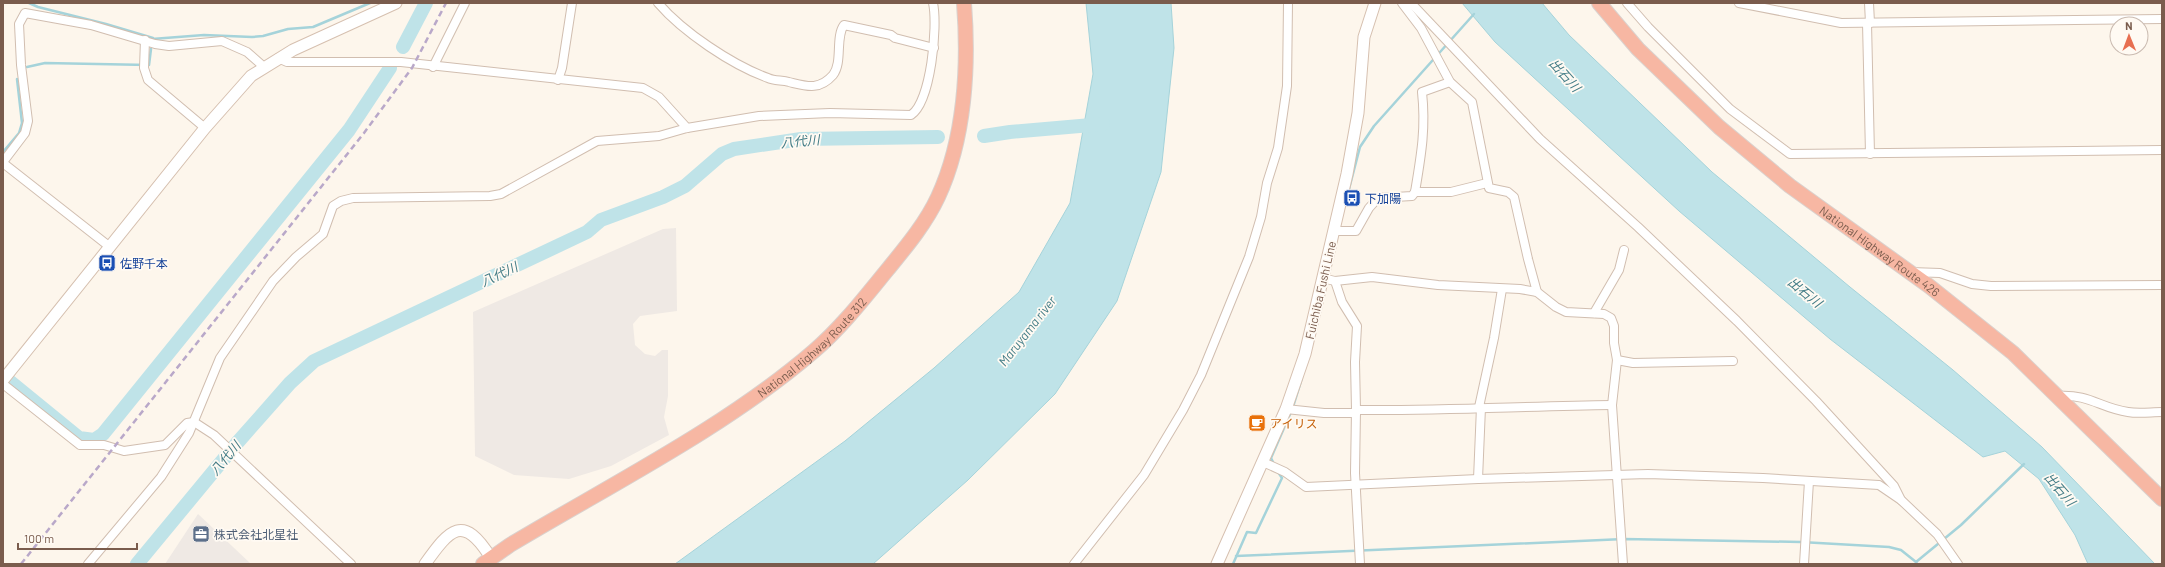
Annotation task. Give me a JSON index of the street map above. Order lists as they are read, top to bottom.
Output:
{
  "streets": {
    "highway": ["National Highway Route 426", "National Highway Route 312"],
    "main road": ["Fuichiba Fushi Line"]
  },
  "water": ["出石川", "八代川", "Maruyama river"],
  "places": {
    "bus stop": ["下加陽", "佐野千本"],
    "cafe": ["アイリス"],
    "office": ["株式会社北星社"]
  },
  "scale_bar": "100 m",
  "north": "top"
}
